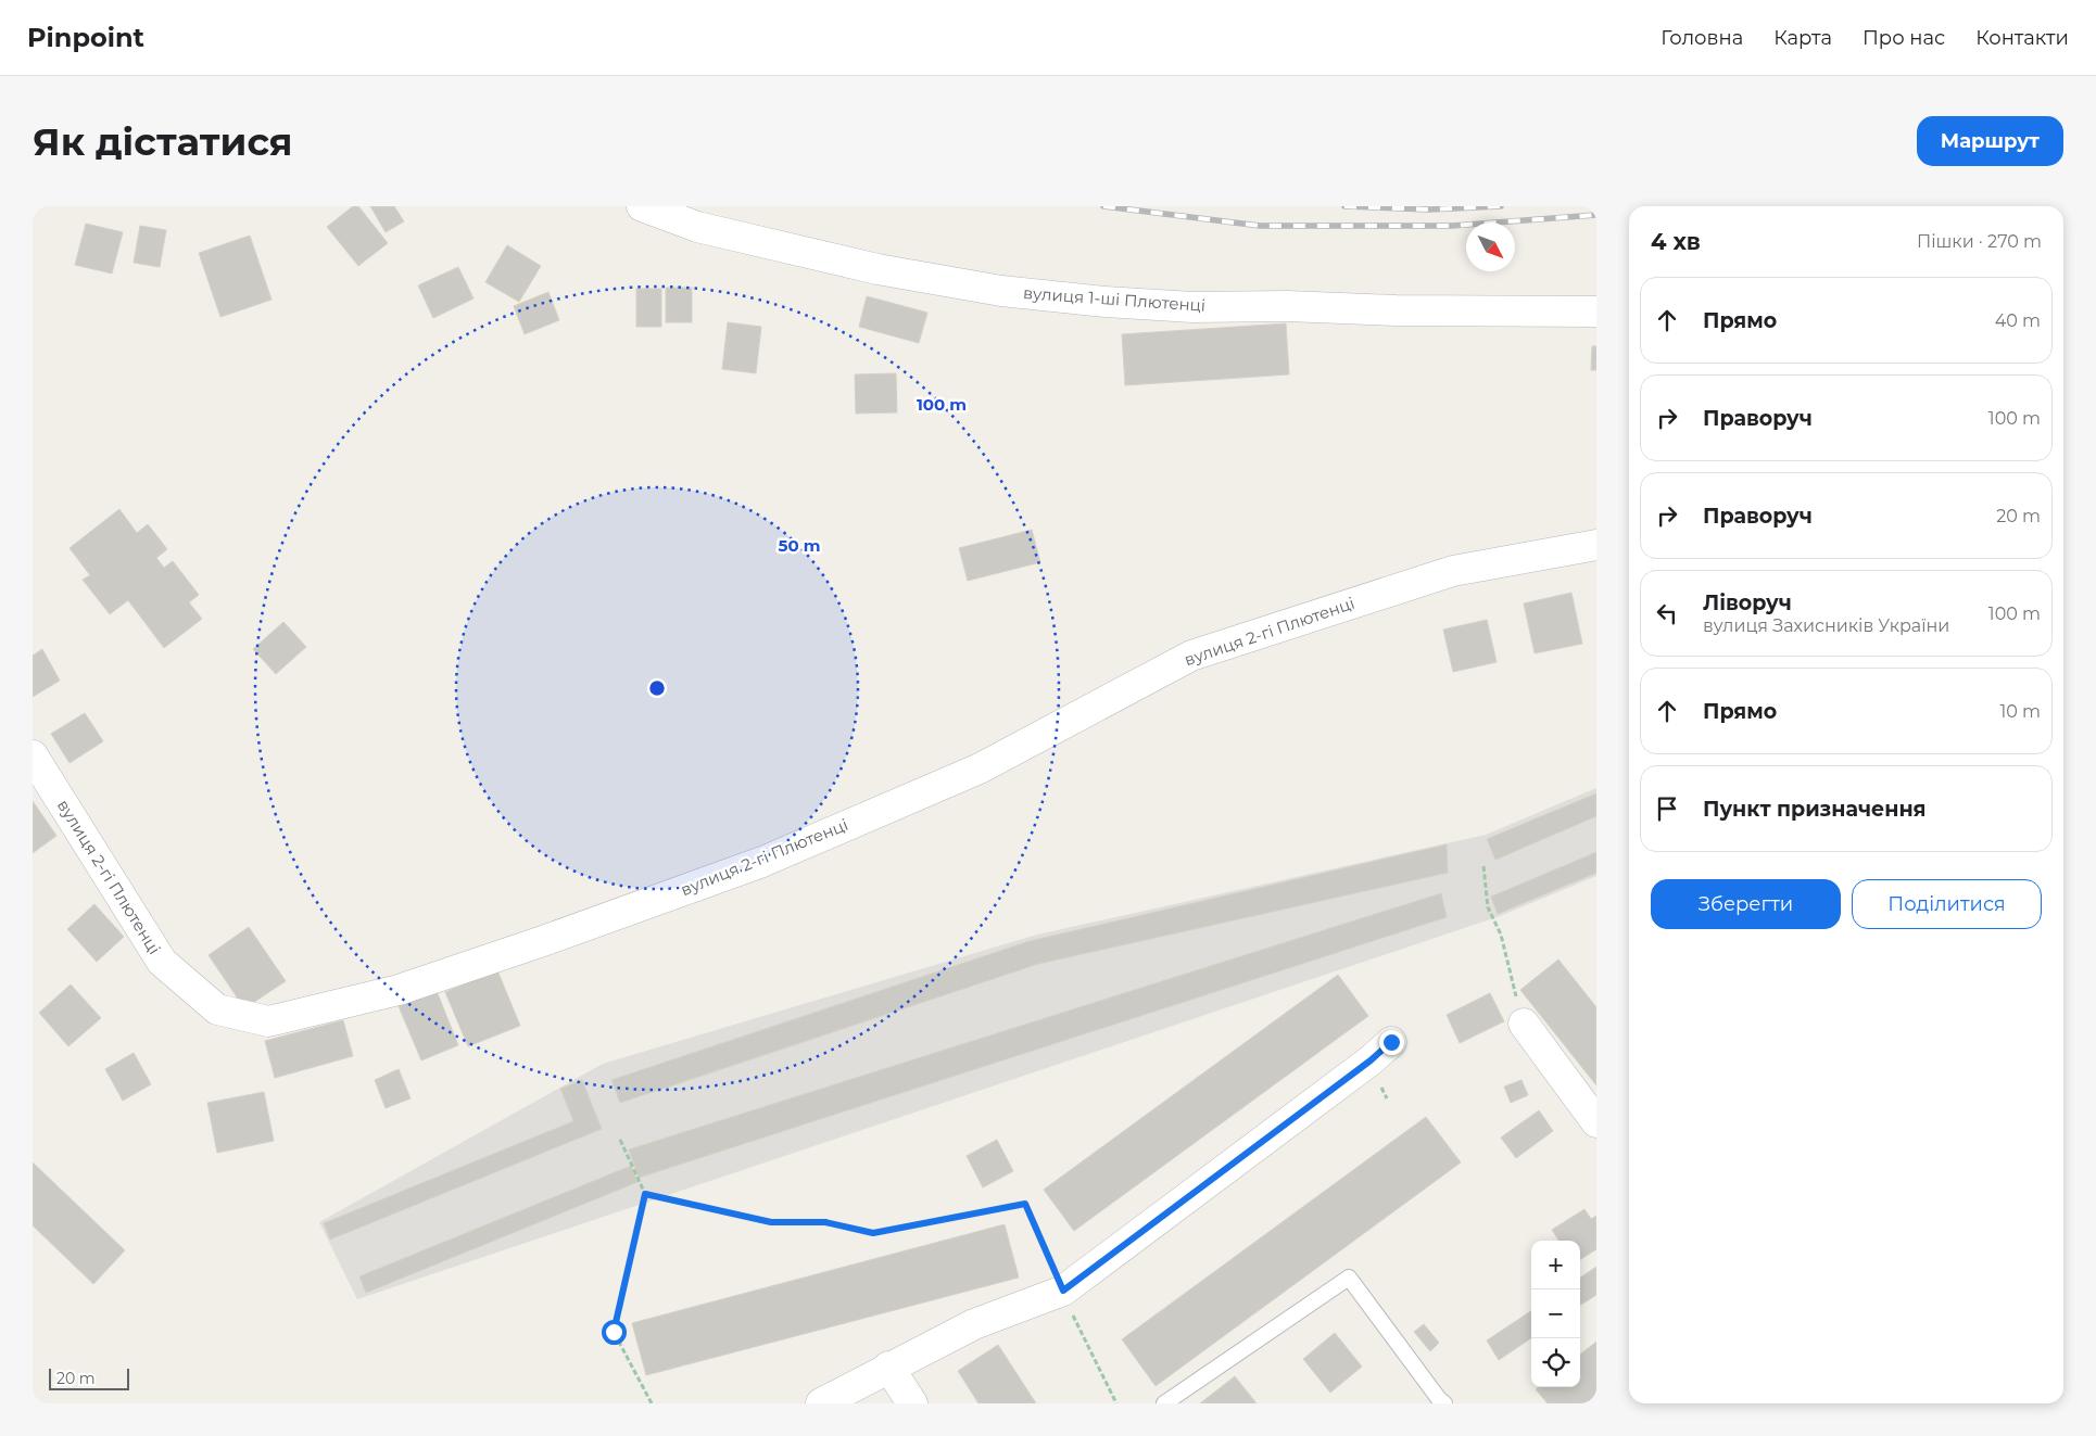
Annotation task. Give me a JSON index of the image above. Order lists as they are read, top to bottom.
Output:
{
  "streets": {
    "street": ["вулиця 1-ші Плютенці", "вулиця 2-гі Плютенці"]
  },
  "scale_bar": "20 m",
  "north": "bottom right",
  "page": {
    "header": "Pinpoint",
    "nav": [
      "Головна",
      "Карта",
      "Про нас",
      "Контакти"
    ],
    "buttons": [
      "Маршрут",
      ["Зберегти", "Поділитися"]
    ],
    "title": "Як дістатися",
    "heading": ["4 хв", "Пішки · 270 m"],
    "list": [
      ["Прямо", "40 m"],
      ["Праворуч", "100 m"],
      ["Праворуч", "20 m"],
      ["Ліворуч", "вулиця Захисників України", "100 m"],
      ["Прямо", "10 m"],
      "Пункт призначення"
    ],
    "map_buttons": ["+", "−"],
    "scale": "20 m"
  },
  "rings": ["100 m", "50 m"]
}
